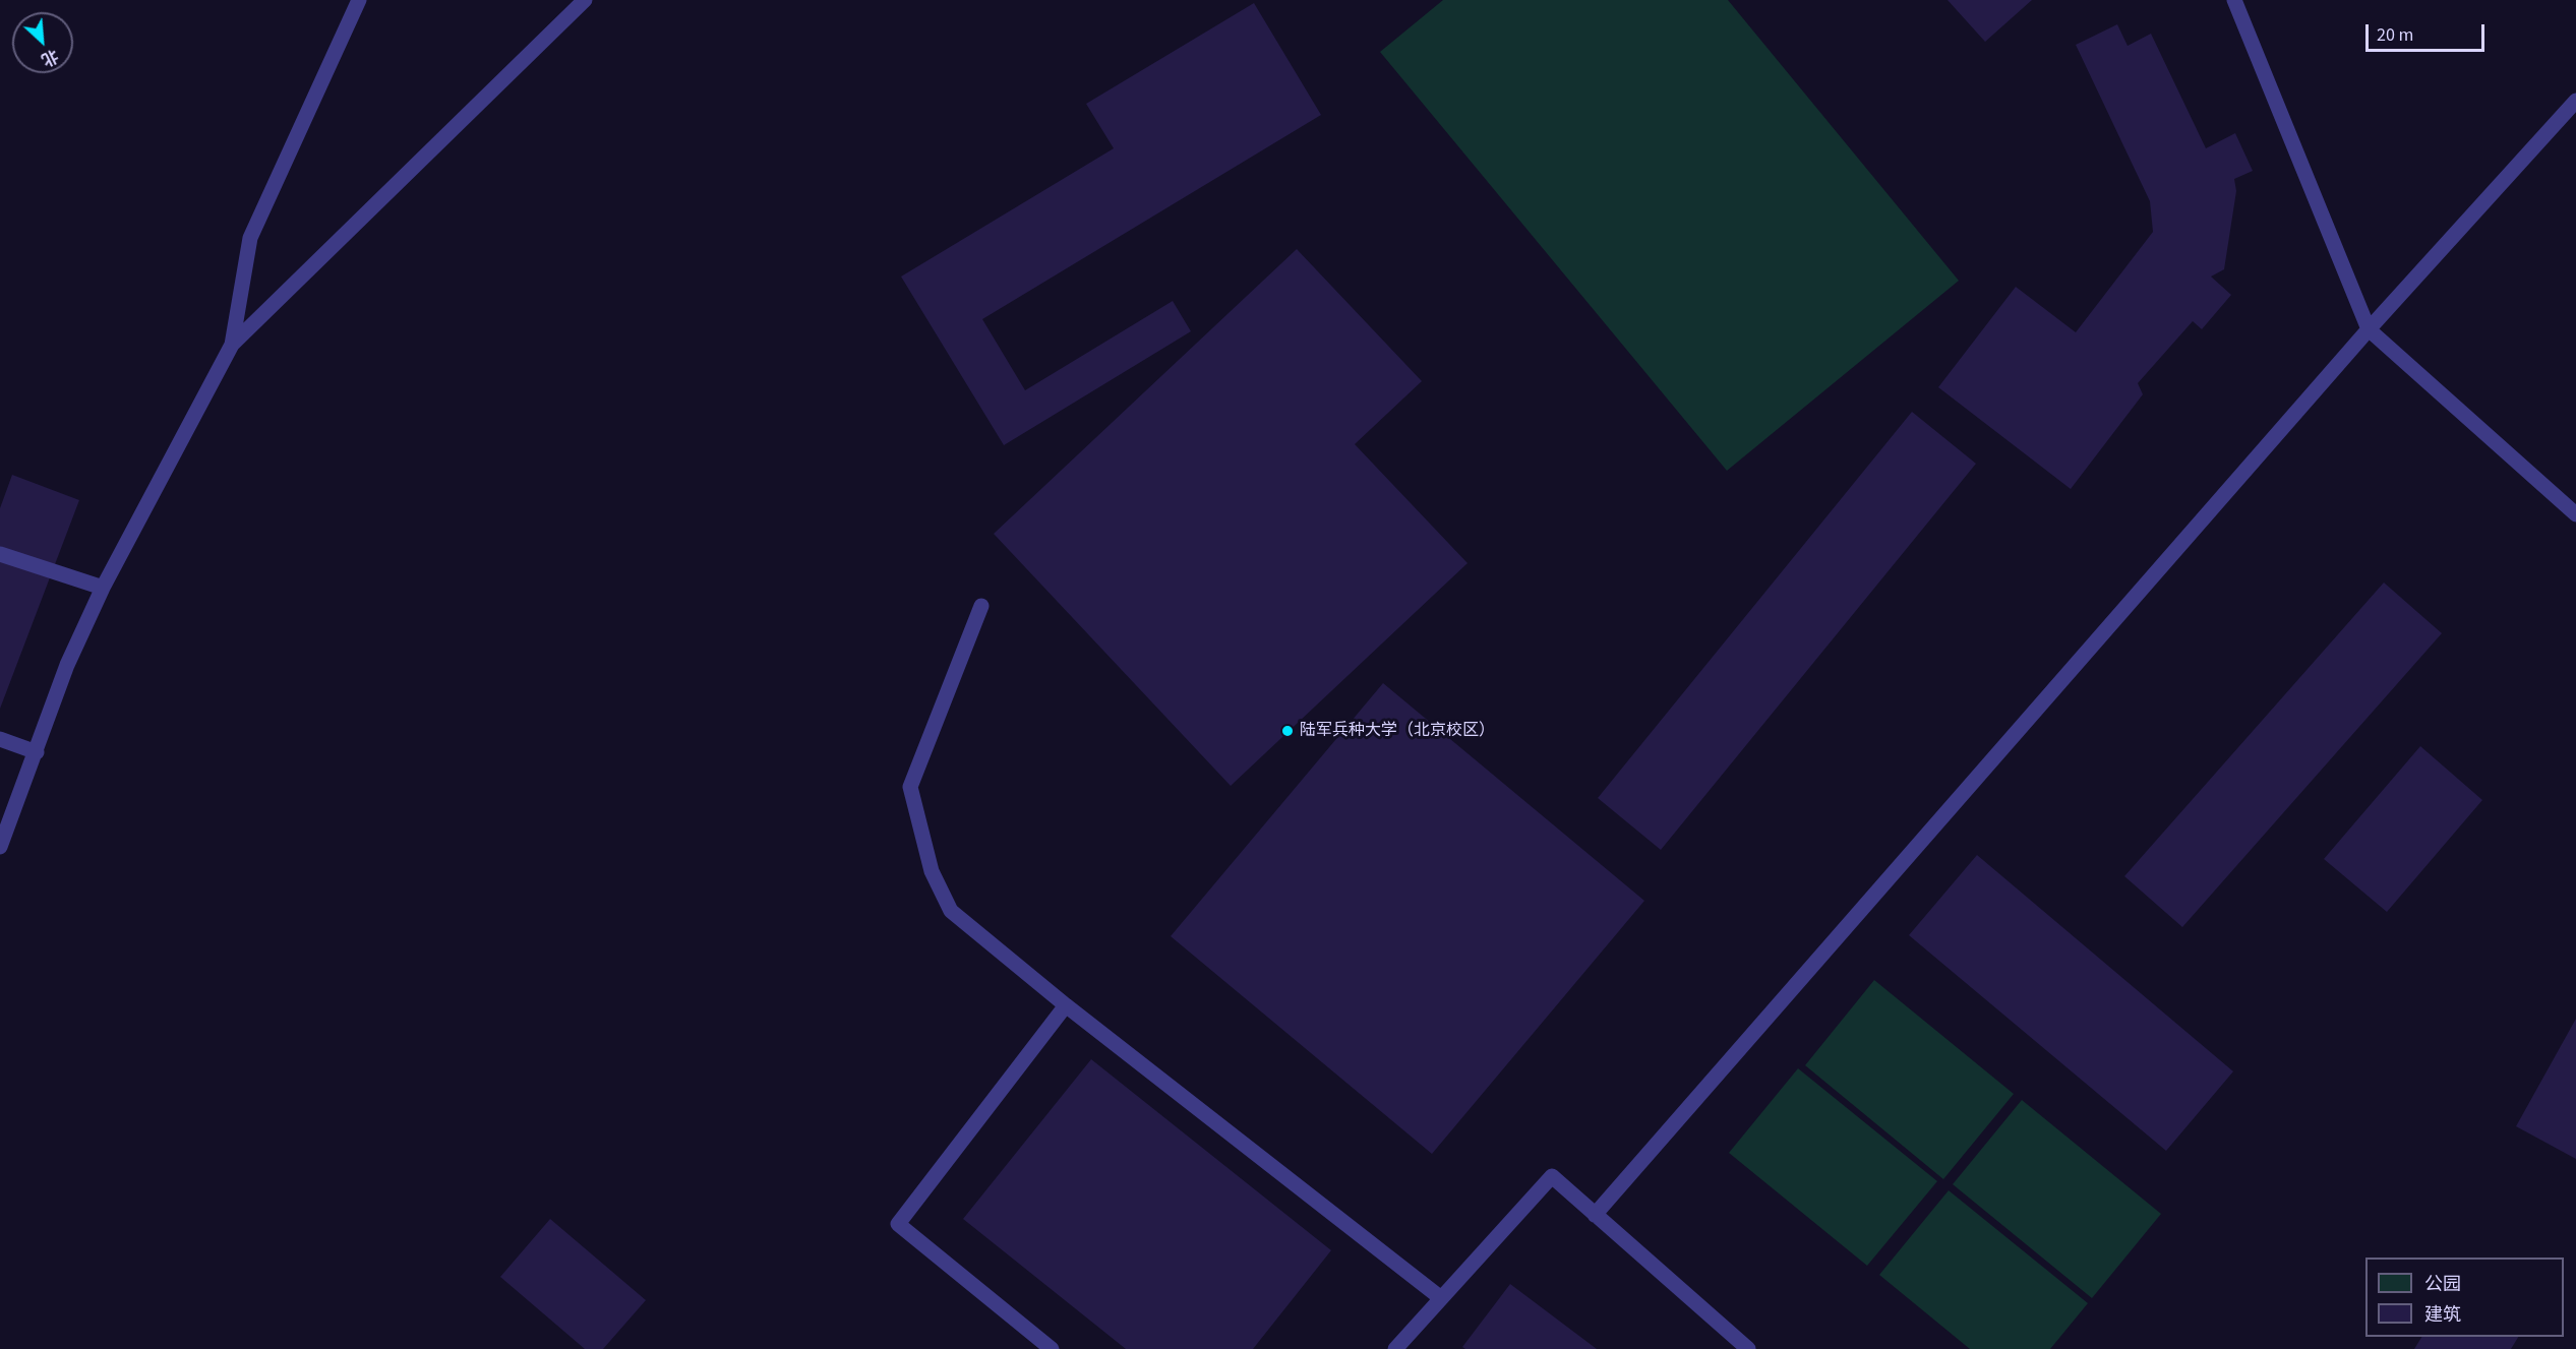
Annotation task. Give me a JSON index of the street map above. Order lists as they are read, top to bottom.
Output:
{
  "places": ["陆军兵种大学（北京校区）"],
  "legend": ["公园", "建筑"],
  "scale_bar": "20 m",
  "north": "bottom right"
}
